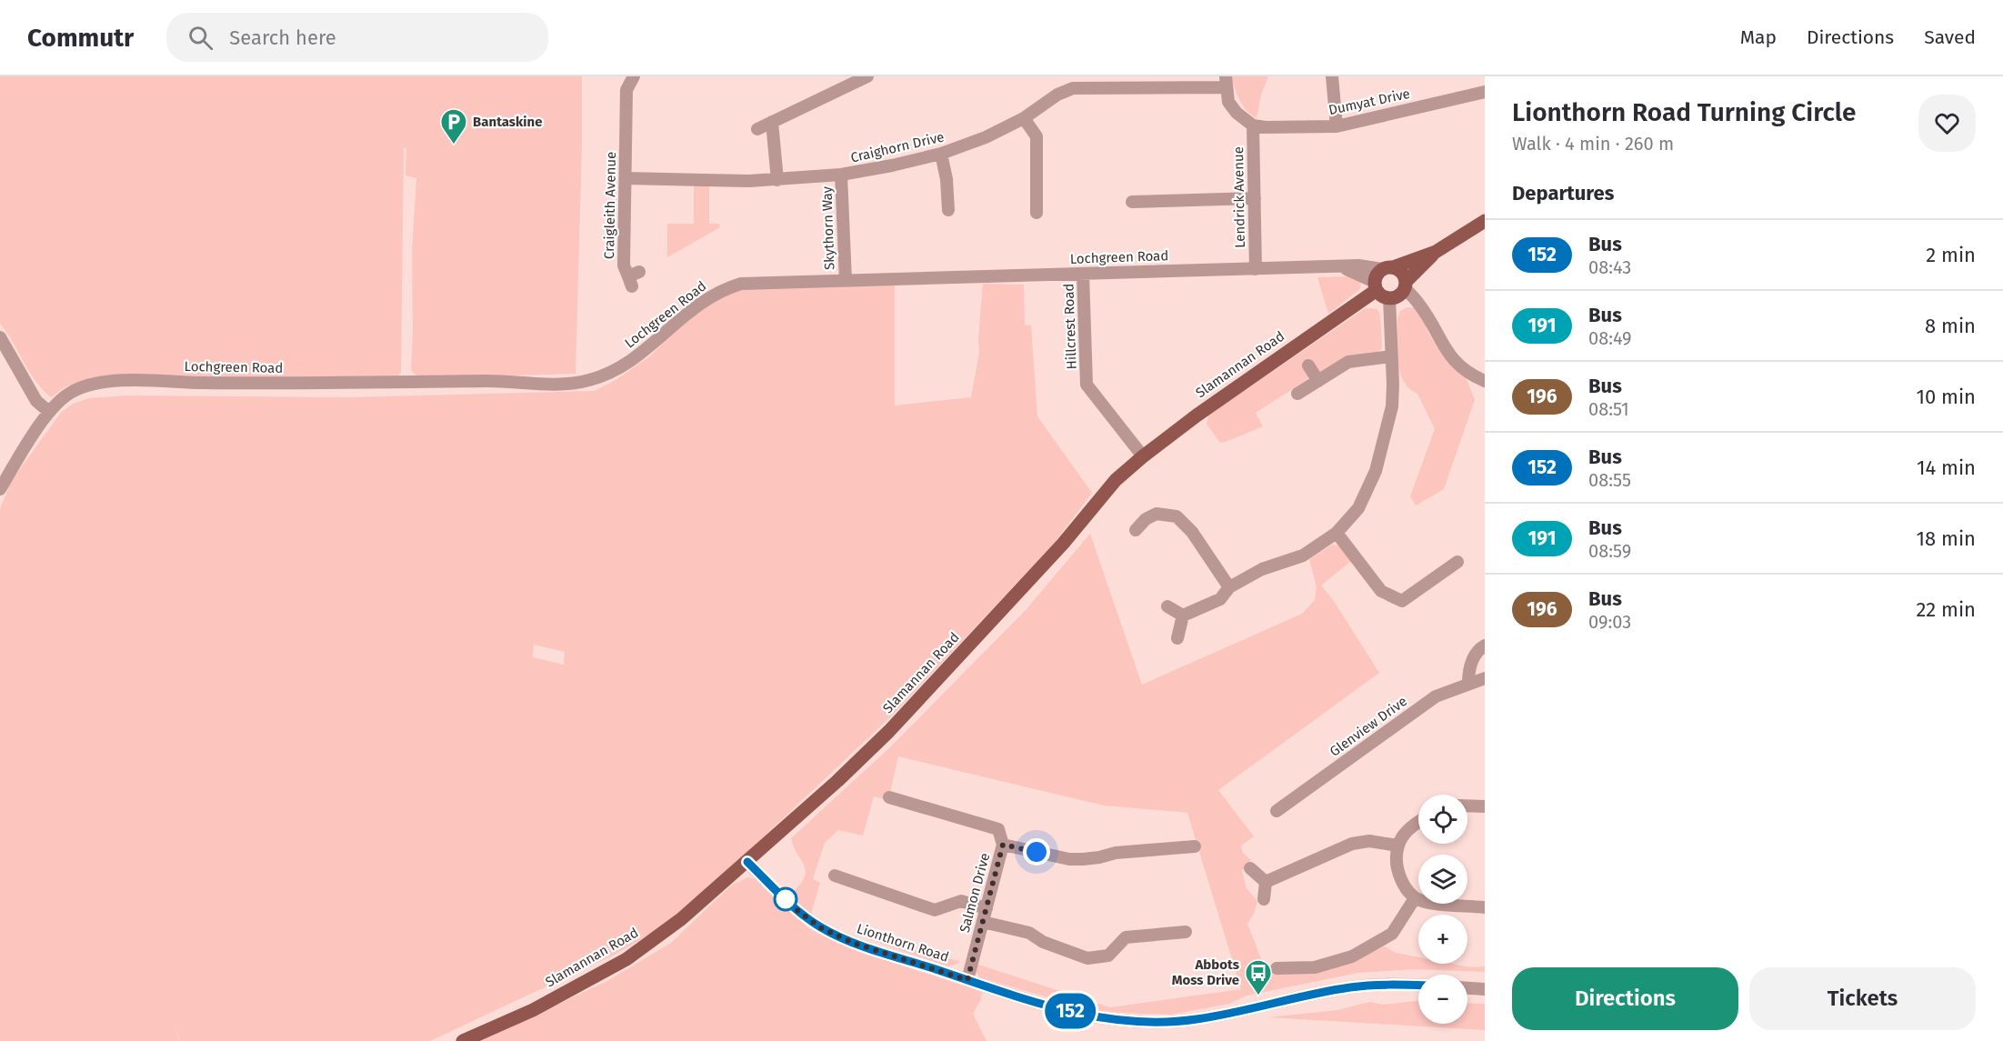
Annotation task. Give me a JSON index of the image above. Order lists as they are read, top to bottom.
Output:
{
  "streets": {
    "main road": ["Slamannan Road"],
    "street": [
      "Dumyat Drive",
      "Craighorn Drive",
      "Lendrick Avenue",
      "Craigleith Avenue",
      "Skythorn Way",
      "Lochgreen Road",
      "Hillcrest Road",
      "Glenview Drive",
      "Salmon Drive",
      "Lionthorn Road"
    ]
  },
  "crossings": [
    ["Dumyat Drive", "Lendrick Avenue"],
    ["Craighorn Drive", "Craigleith Avenue"],
    ["Craighorn Drive", "Skythorn Way"],
    ["Lendrick Avenue", "Lochgreen Road"],
    ["Skythorn Way", "Lochgreen Road"],
    ["Lochgreen Road", "Hillcrest Road"],
    ["Lochgreen Road", "Slamannan Road"],
    ["Hillcrest Road", "Slamannan Road"],
    ["Slamannan Road", "Lionthorn Road"],
    ["Salmon Drive", "Lionthorn Road"]
  ],
  "places": {
    "parking": ["Bantaskine"],
    "bus stop": ["Abbots Moss Drive"]
  },
  "lines": ["bus line 152"],
  "page": {
    "header": "Commutr",
    "search": "Search here",
    "nav": ["Map", "Directions", "Saved"],
    "on_map": "152",
    "heading": [
      ["Lionthorn Road Turning Circle", "Walk · 4 min · 260 m"],
      "Departures"
    ],
    "list": [
      {
        "mark": "152",
        "name": "Bus",
        "note": "08:43",
        "value": "2 min"
      },
      {
        "mark": "191",
        "name": "Bus",
        "note": "08:49",
        "value": "8 min"
      },
      {
        "mark": "196",
        "name": "Bus",
        "note": "08:51",
        "value": "10 min"
      },
      {
        "mark": "152",
        "name": "Bus",
        "note": "08:55",
        "value": "14 min"
      },
      {
        "mark": "191",
        "name": "Bus",
        "note": "08:59",
        "value": "18 min"
      },
      {
        "mark": "196",
        "name": "Bus",
        "note": "09:03",
        "value": "22 min"
      }
    ],
    "map_buttons": ["+", "−"],
    "buttons": ["Directions", "Tickets"]
  }
}
